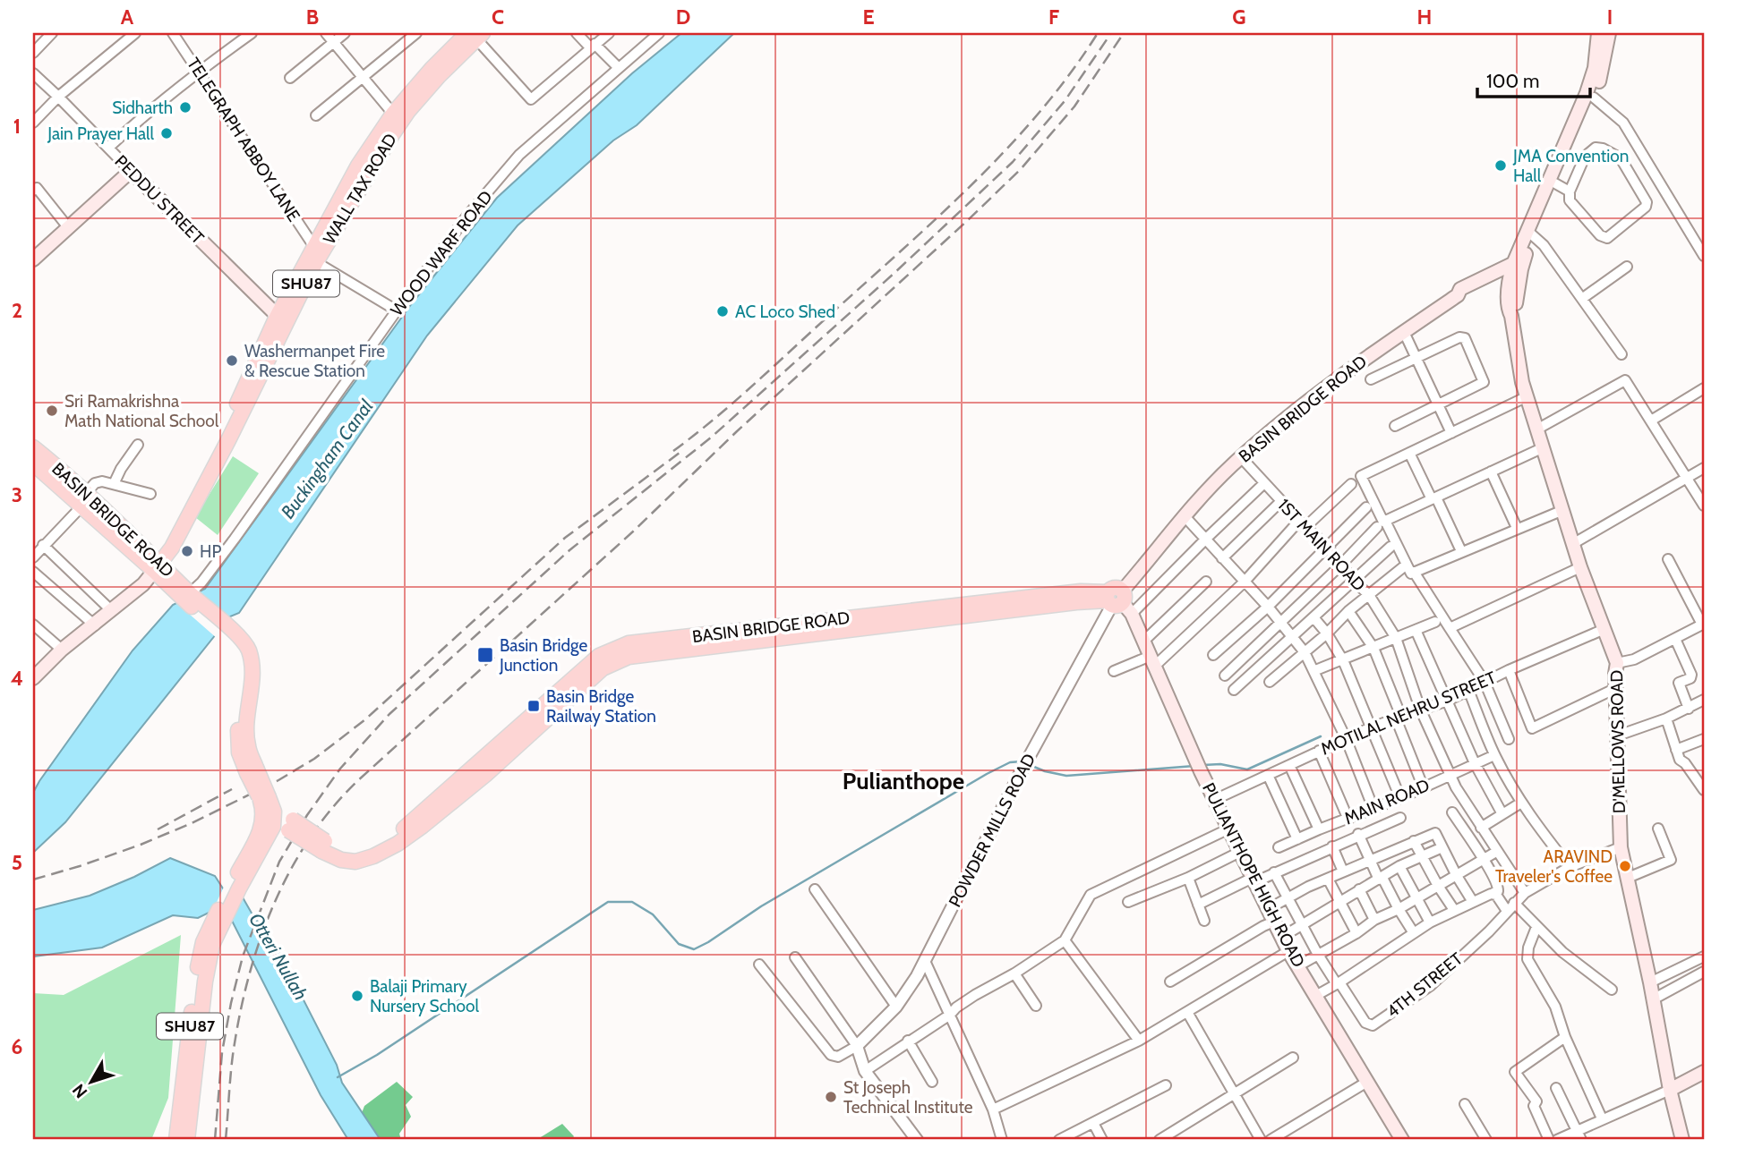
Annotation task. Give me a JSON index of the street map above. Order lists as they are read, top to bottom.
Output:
{
  "streets": {
    "main road": [
      "WALL TAX ROAD",
      "PEDDU STREET",
      "SHU87",
      "BASIN BRIDGE ROAD",
      "D'MELLOWS ROAD",
      "PULIANTHOPE HIGH ROAD"
    ],
    "street": [
      "TELEGRAPH ABBOY LANE",
      "WOOD WARF ROAD",
      "1ST MAIN ROAD",
      "MOTILAL NEHRU STREET",
      "MAIN ROAD",
      "POWDER MILLS ROAD",
      "4TH STREET"
    ]
  },
  "crossings": [
    ["TELEGRAPH ABBOY LANE", "WALL TAX ROAD"],
    ["WALL TAX ROAD", "PEDDU STREET"],
    ["WALL TAX ROAD", "BASIN BRIDGE ROAD"],
    ["WOOD WARF ROAD", "SHU87"],
    ["WOOD WARF ROAD", "BASIN BRIDGE ROAD"],
    ["SHU87", "BASIN BRIDGE ROAD"],
    ["BASIN BRIDGE ROAD", "1ST MAIN ROAD"],
    ["BASIN BRIDGE ROAD", "D'MELLOWS ROAD"],
    ["BASIN BRIDGE ROAD", "POWDER MILLS ROAD"],
    ["BASIN BRIDGE ROAD", "PULIANTHOPE HIGH ROAD"],
    ["1ST MAIN ROAD", "MOTILAL NEHRU STREET"],
    ["1ST MAIN ROAD", "MAIN ROAD"],
    ["MOTILAL NEHRU STREET", "D'MELLOWS ROAD"],
    ["MOTILAL NEHRU STREET", "PULIANTHOPE HIGH ROAD"],
    ["POWDER MILLS ROAD", "PULIANTHOPE HIGH ROAD"]
  ],
  "districts": ["Pulianthope"],
  "water": ["Buckingham Canal", "Otteri Nullah"],
  "places": {
    "other": [
      "Sidharth",
      "Jain Prayer Hall",
      "JMA Convention Hall",
      "AC Loco Shed",
      "Washermanpet Fire & Rescue Station",
      "Sri Ramakrishna Math National School",
      "HP",
      "ARAVIND Traveler's Coffee",
      "Balaji Primary Nursery School",
      "St Joseph Technical Institute"
    ],
    "transit": ["Basin Bridge Junction", "Basin Bridge Railway Station"]
  },
  "scale_bar": "100 m",
  "north": "bottom left",
  "grid": {
    "columns": [
      "A",
      "B",
      "C",
      "D",
      "E",
      "F",
      "G",
      "H",
      "I"
    ],
    "rows": [
      "1",
      "2",
      "3",
      "4",
      "5",
      "6"
    ]
  }
}
